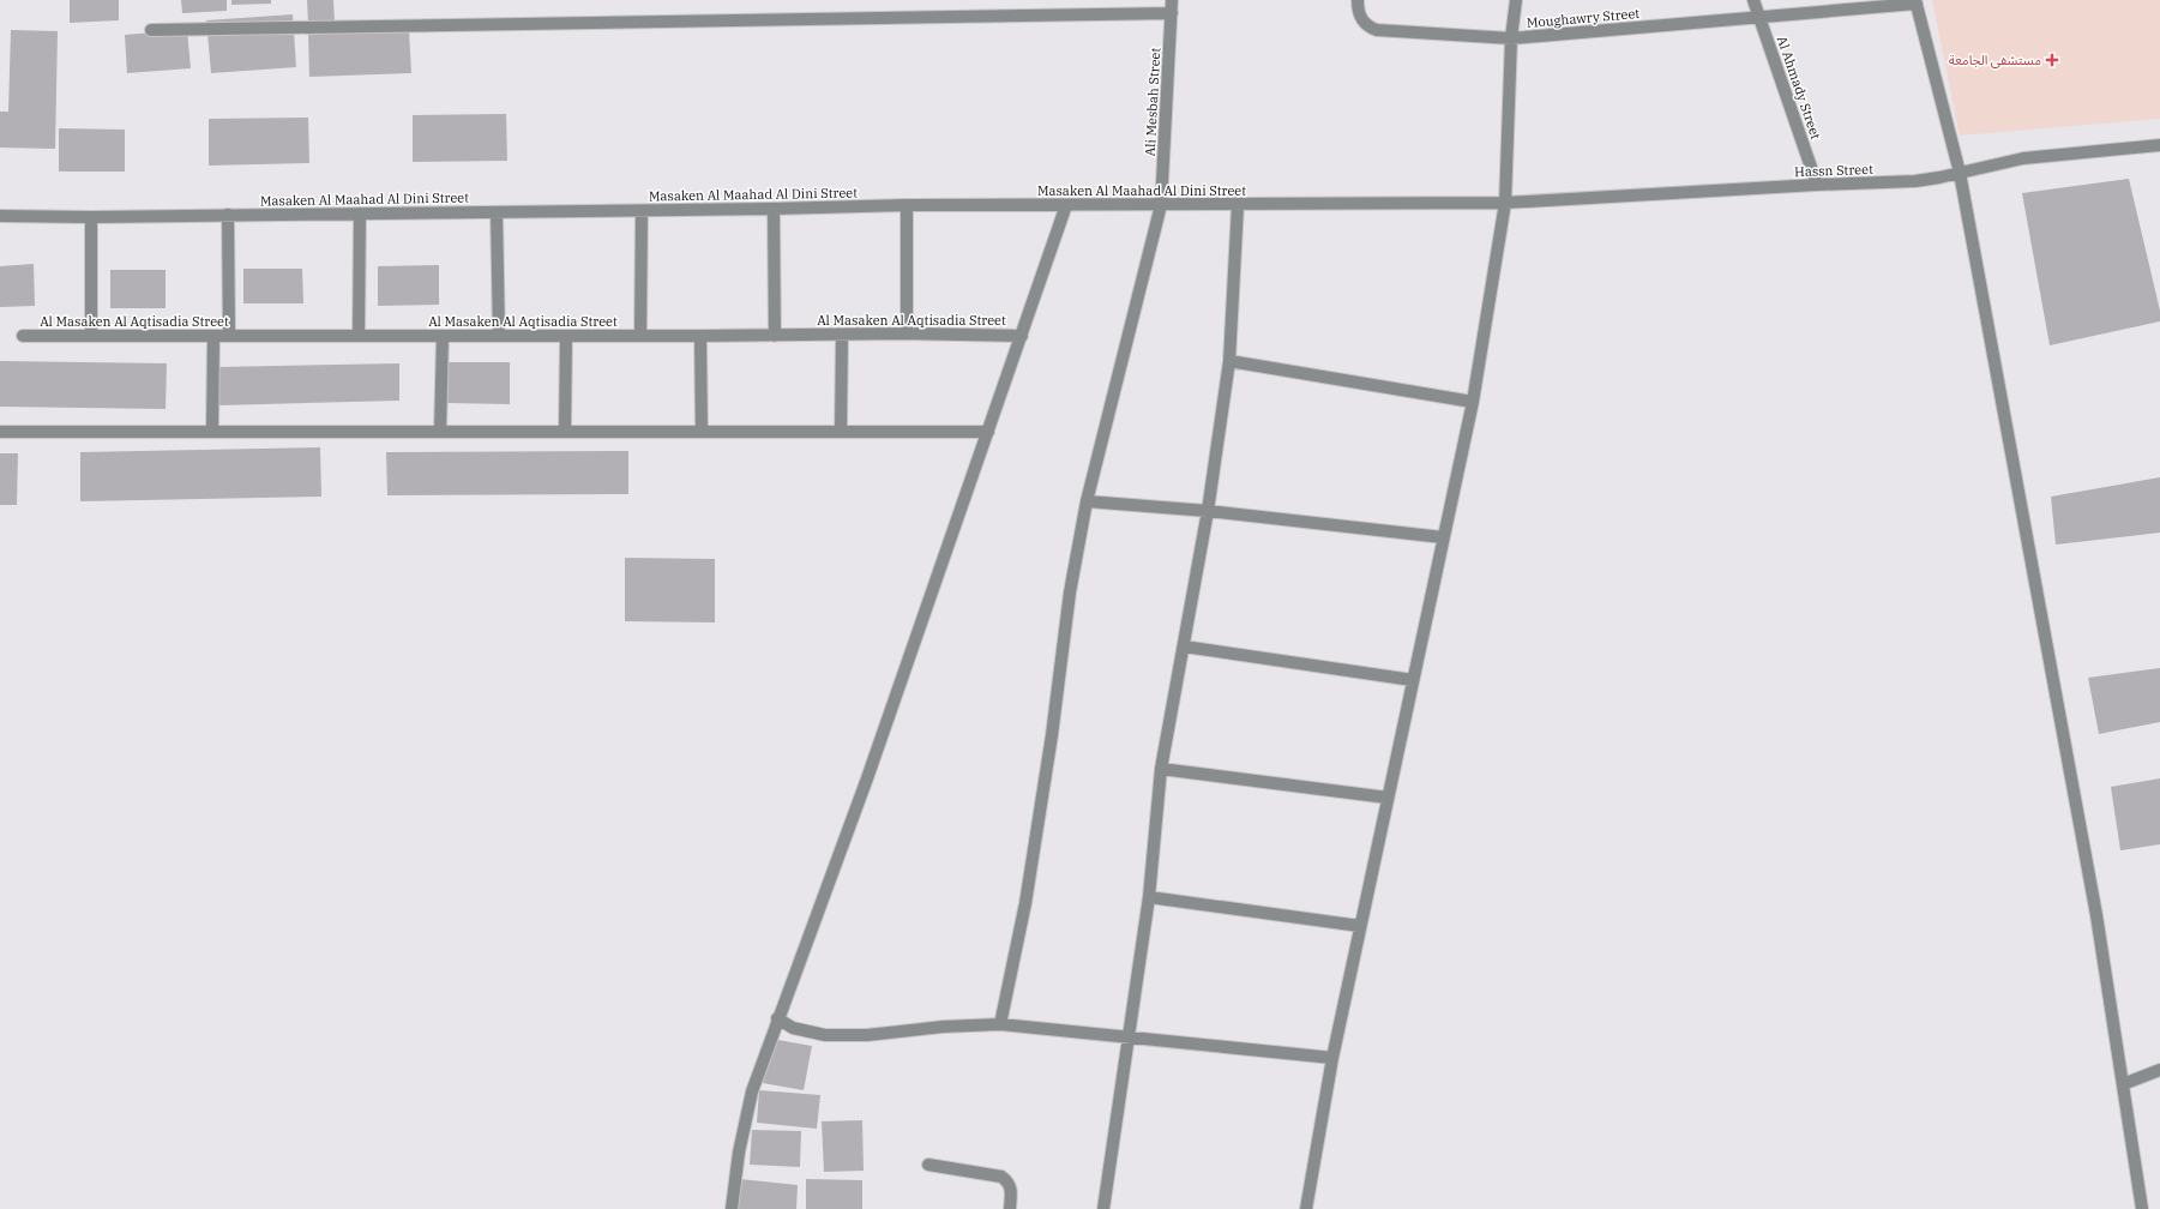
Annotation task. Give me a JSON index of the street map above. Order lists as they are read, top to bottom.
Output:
{
  "streets": {
    "street": [
      "Moughawry Street",
      "Al Ahmady Street",
      "Ali Mesbah Street",
      "Hassn Street",
      "Masaken Al Maahad Al Dini Street",
      "Al Masaken Al Aqtisadia Street"
    ]
  },
  "crossings": [
    ["Moughawry Street", "Al Ahmady Street"],
    ["Al Ahmady Street", "Hassn Street"],
    ["Ali Mesbah Street", "Masaken Al Maahad Al Dini Street"],
    ["Hassn Street", "Masaken Al Maahad Al Dini Street"]
  ],
  "places": {
    "health": ["مستشفى الجامعة"]
  }
}
